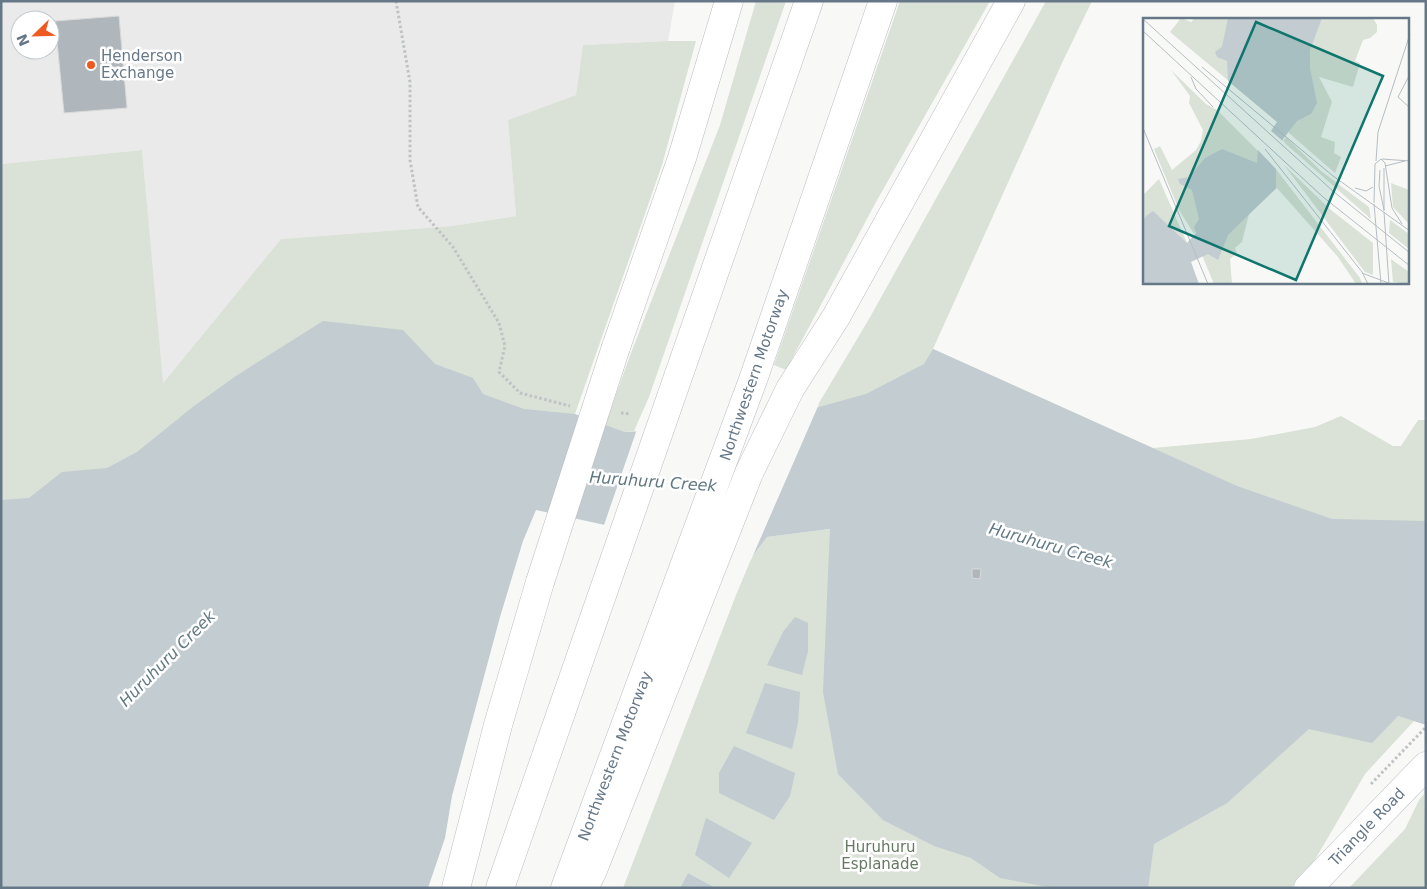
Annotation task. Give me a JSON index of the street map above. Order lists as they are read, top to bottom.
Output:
{
  "streets": {
    "main road": ["Northwestern Motorway", "Triangle Road"]
  },
  "water": ["Huruhuru Creek"],
  "parks": ["Huruhuru Esplanade"],
  "places": ["Henderson Exchange"],
  "north": "bottom left"
}
